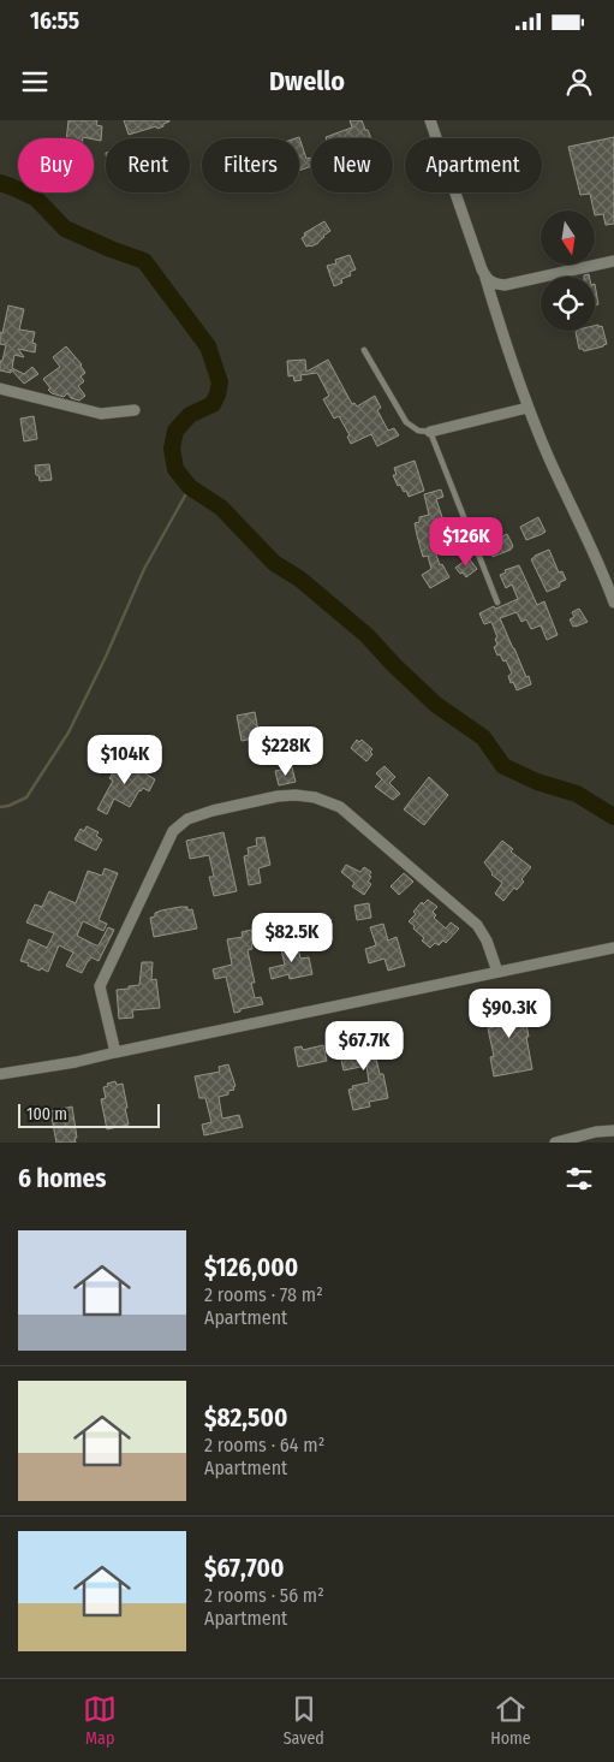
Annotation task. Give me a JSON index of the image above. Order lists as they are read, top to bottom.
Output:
{
  "scale_bar": "100 m",
  "north": "bottom",
  "page": {
    "status": "16:55",
    "header": "Dwello",
    "chip": [
      "Buy",
      "Rent",
      "Filters",
      "New",
      "Apartment"
    ],
    "price": [
      "$126K",
      "$228K",
      "$104K",
      "$82.5K",
      "$90.3K",
      "$67.7K"
    ],
    "scale": "100 m",
    "heading": "6 homes",
    "list": [
      {
        "name": "$126,000",
        "note": "2 rooms · 78 m² · Apartment"
      },
      {
        "name": "$82,500",
        "note": "2 rooms · 64 m² · Apartment"
      },
      {
        "name": "$67,700",
        "note": "2 rooms · 56 m² · Apartment"
      }
    ],
    "tabs": ["Map", "Saved", "Home"]
  }
}
